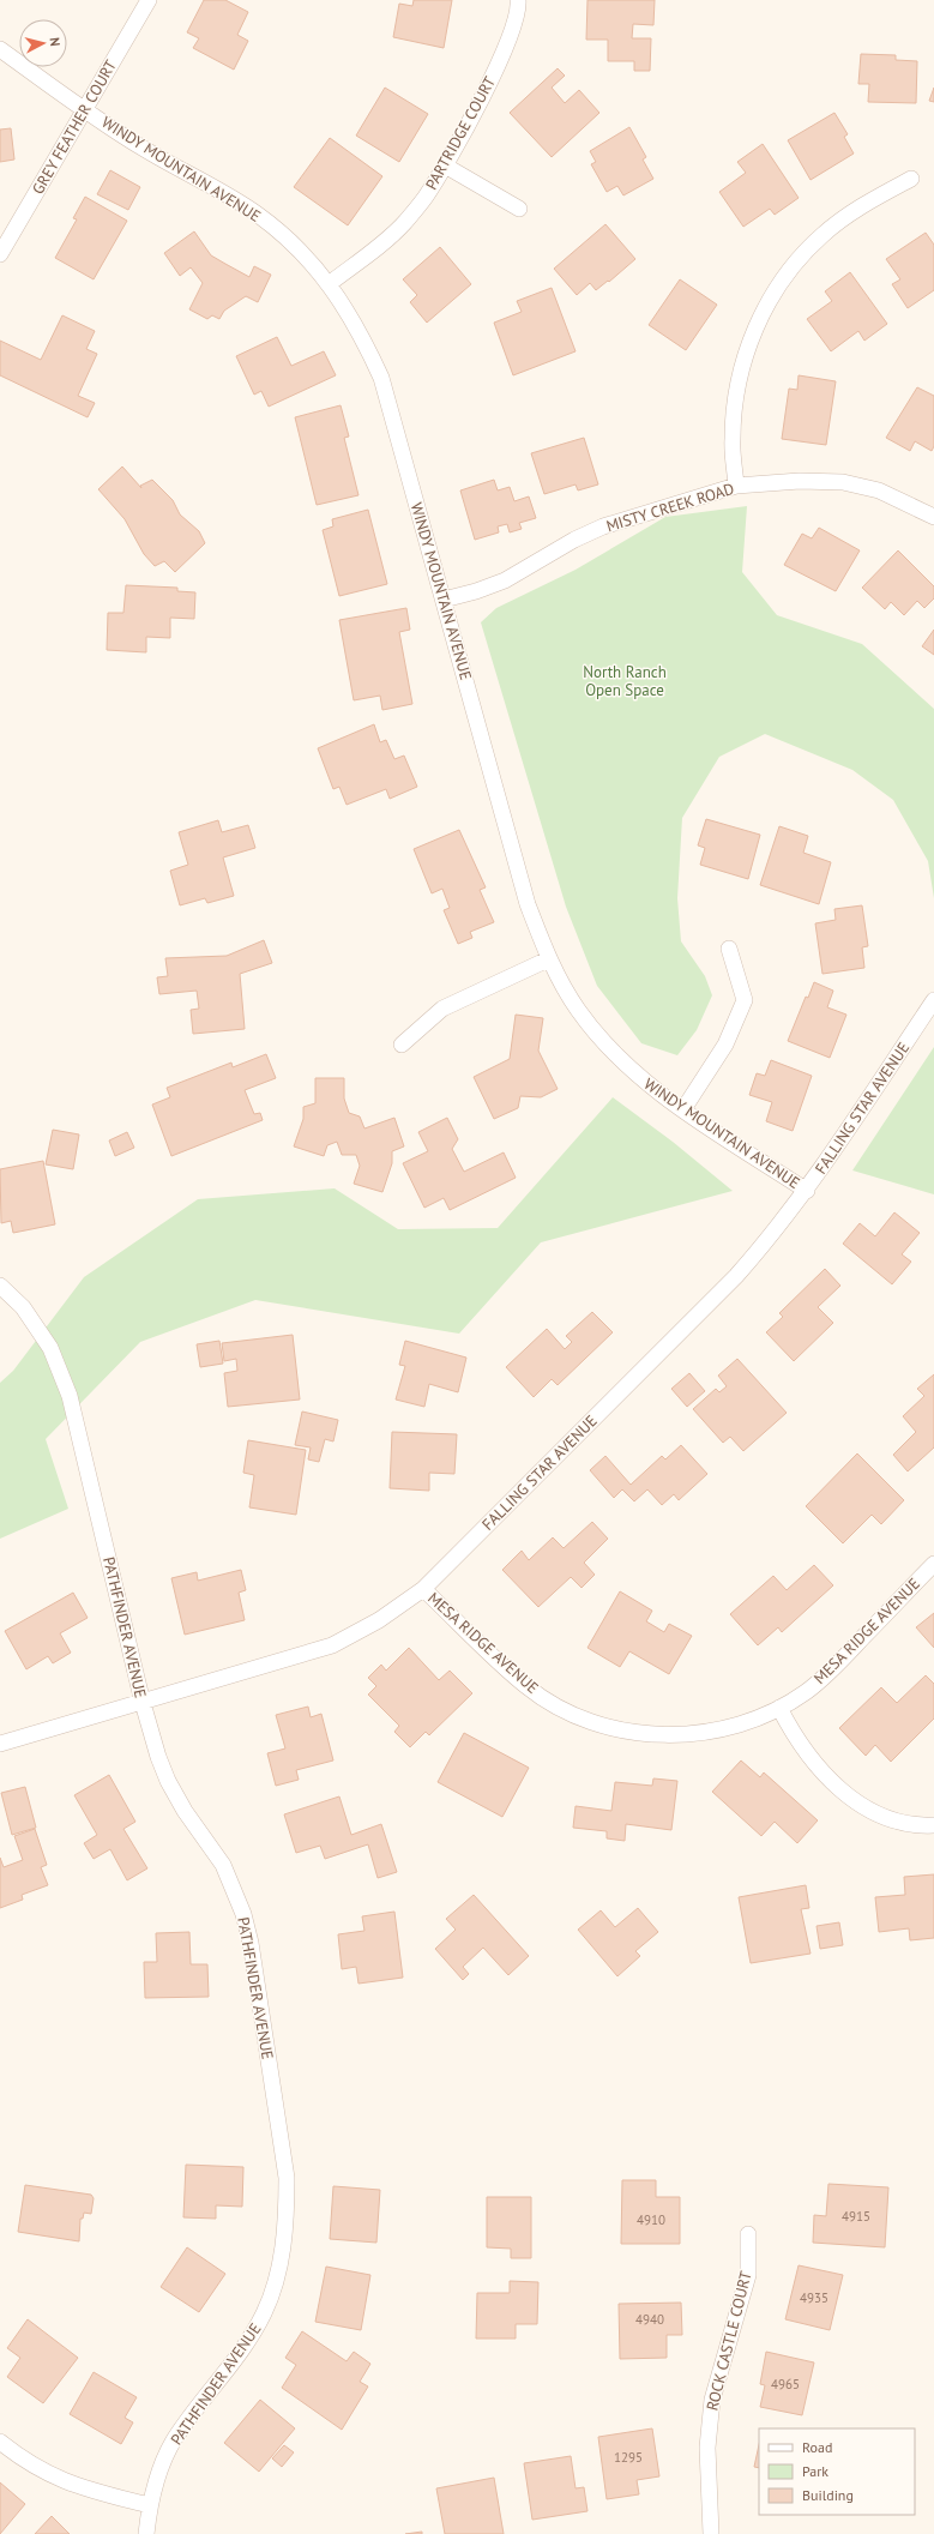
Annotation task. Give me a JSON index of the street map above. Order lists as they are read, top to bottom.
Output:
{
  "streets": {
    "street": [
      "GREY FEATHER COURT",
      "PARTRIDGE COURT",
      "WINDY MOUNTAIN AVENUE",
      "MISTY CREEK ROAD",
      "FALLING STAR AVENUE",
      "PATHFINDER AVENUE",
      "MESA RIDGE AVENUE",
      "ROCK CASTLE COURT"
    ]
  },
  "crossings": [
    ["GREY FEATHER COURT", "WINDY MOUNTAIN AVENUE"],
    ["PARTRIDGE COURT", "WINDY MOUNTAIN AVENUE"],
    ["WINDY MOUNTAIN AVENUE", "MISTY CREEK ROAD"],
    ["WINDY MOUNTAIN AVENUE", "FALLING STAR AVENUE"],
    ["FALLING STAR AVENUE", "PATHFINDER AVENUE"],
    ["FALLING STAR AVENUE", "MESA RIDGE AVENUE"]
  ],
  "parks": ["North Ranch Open Space"],
  "house_numbers": [
    "4915",
    "4910",
    "4935",
    "4940",
    "4965",
    "1295"
  ],
  "legend": ["Road", "Park", "Building"],
  "north": "right"
}
